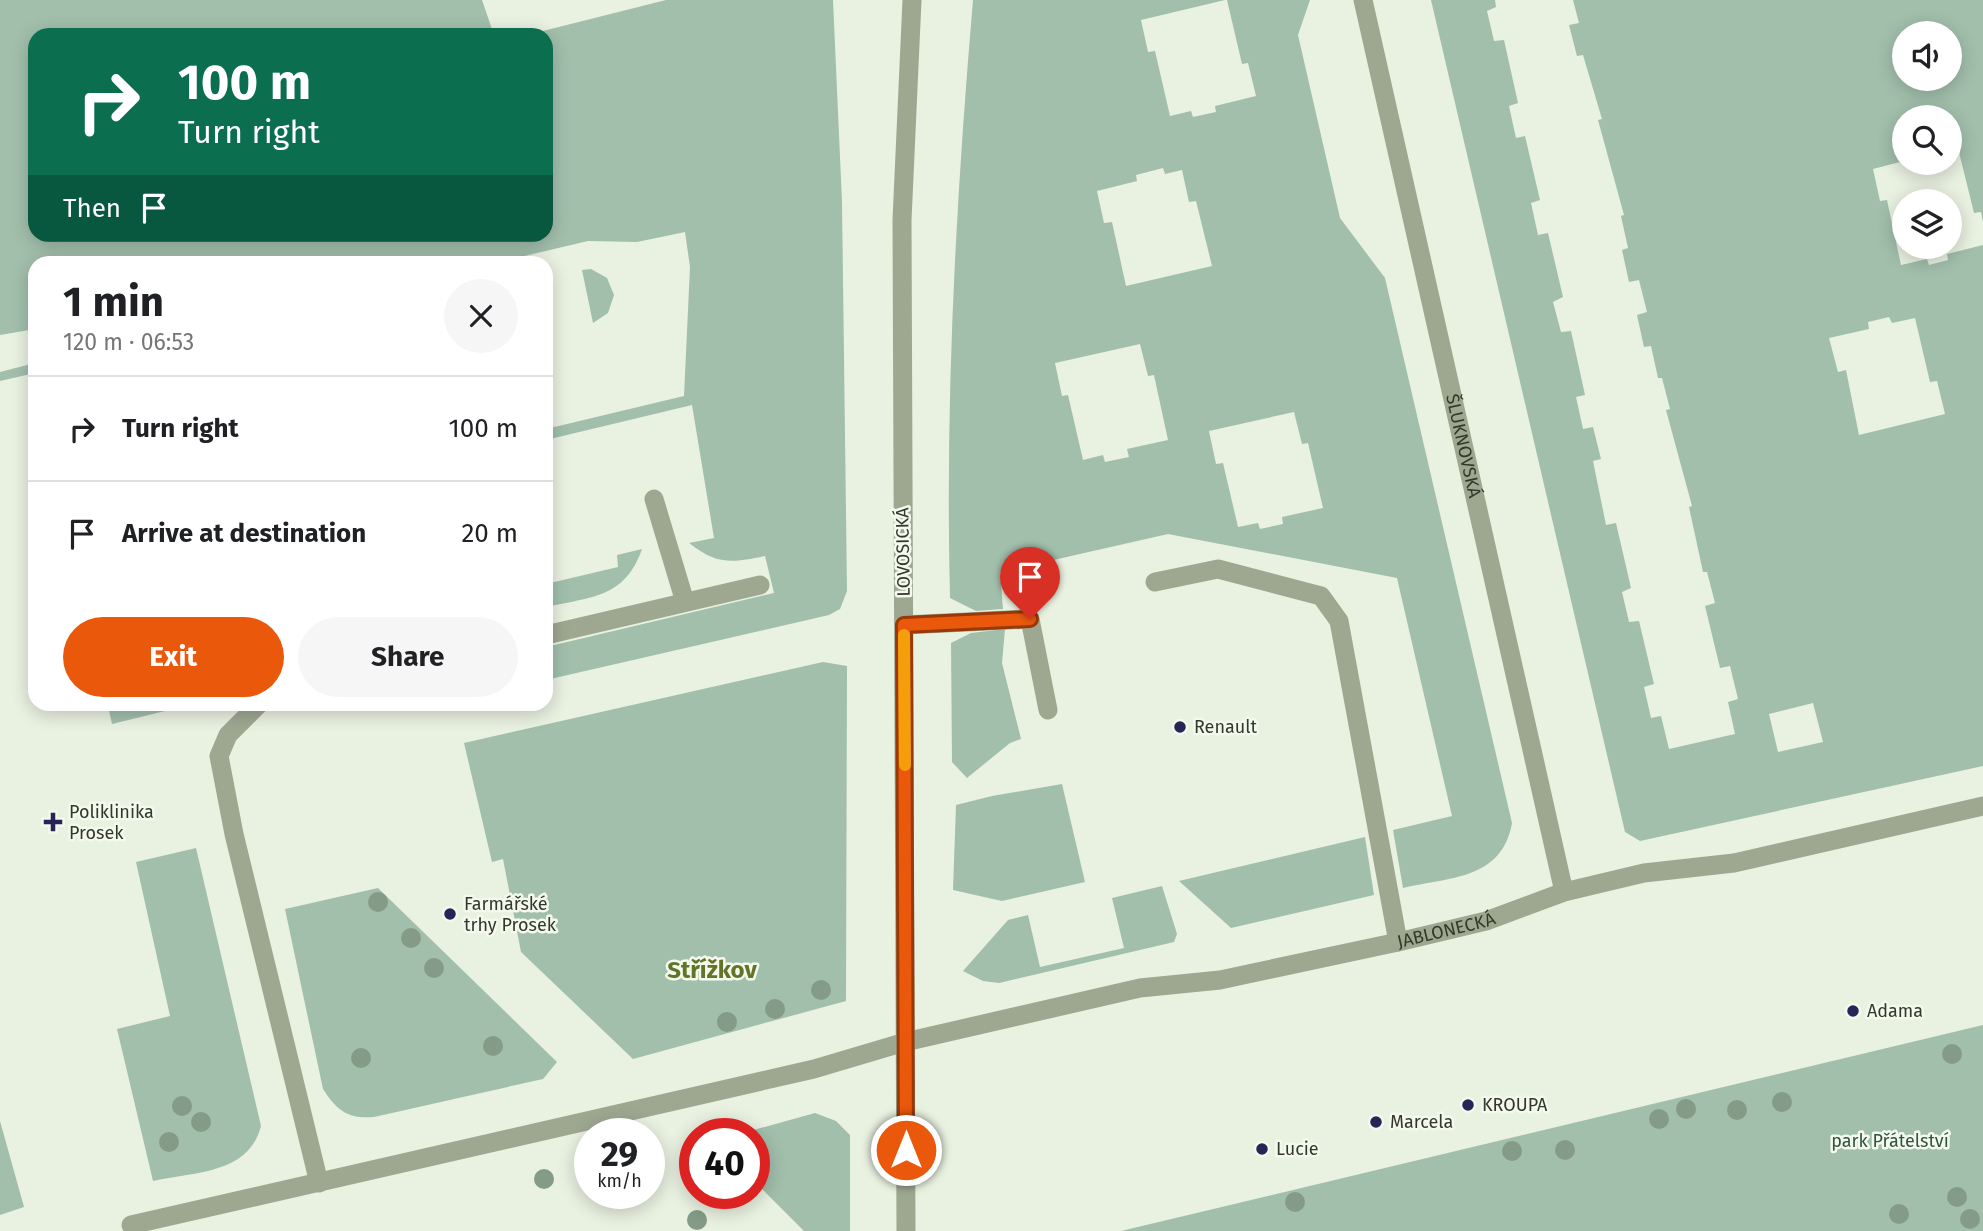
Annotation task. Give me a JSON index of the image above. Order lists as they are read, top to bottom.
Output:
{
  "streets": {
    "street": ["ŠLUKNOVSKÁ", "LOVOSICKÁ", "JABLONECKÁ"]
  },
  "crossings": [
    ["ŠLUKNOVSKÁ", "JABLONECKÁ"],
    ["LOVOSICKÁ", "JABLONECKÁ"]
  ],
  "districts": ["Střížkov"],
  "parks": ["park Přátelství"],
  "places": {
    "other": [
      "Renault",
      "Farmářské trhy Prosek",
      "Adama",
      "KROUPA",
      "Marcela",
      "Lucie"
    ],
    "health": ["Poliklinika Prosek"]
  },
  "page": {
    "turn": ["100 m", "Turn right"],
    "then": "Then",
    "heading": ["1 min", "120 m · 06:53"],
    "list": [
      {
        "name": "Turn right",
        "value": "100 m"
      },
      {
        "name": "Arrive at destination",
        "value": "20 m"
      }
    ],
    "buttons": ["Exit", "Share"],
    "speed": "29 km/h",
    "limit": "40"
  }
}
